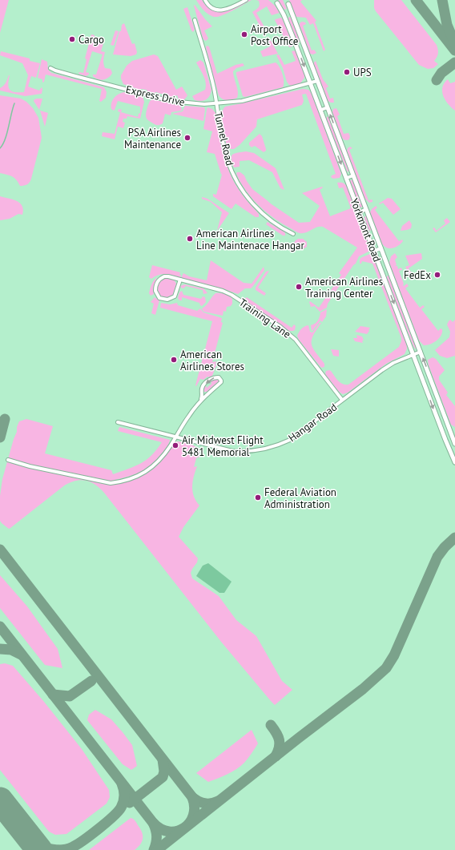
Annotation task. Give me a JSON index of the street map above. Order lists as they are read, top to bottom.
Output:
{
  "streets": {
    "street": [
      "Express Drive",
      "Tunnel Road",
      "Yorkmont Road",
      "Training Lane",
      "Hangar Road"
    ]
  },
  "crossings": [
    ["Express Drive", "Tunnel Road"],
    ["Express Drive", "Yorkmont Road"],
    ["Yorkmont Road", "Hangar Road"],
    ["Training Lane", "Hangar Road"]
  ],
  "places": [
    "Airport Post Office",
    "Cargo",
    "UPS",
    "PSA Airlines Maintenance",
    "American Airlines Line Maintenace Hangar",
    "FedEx",
    "American Airlines Training Center",
    "American Airlines Stores",
    "Air Midwest Flight 5481 Memorial",
    "Federal Aviation Administration"
  ]
}
